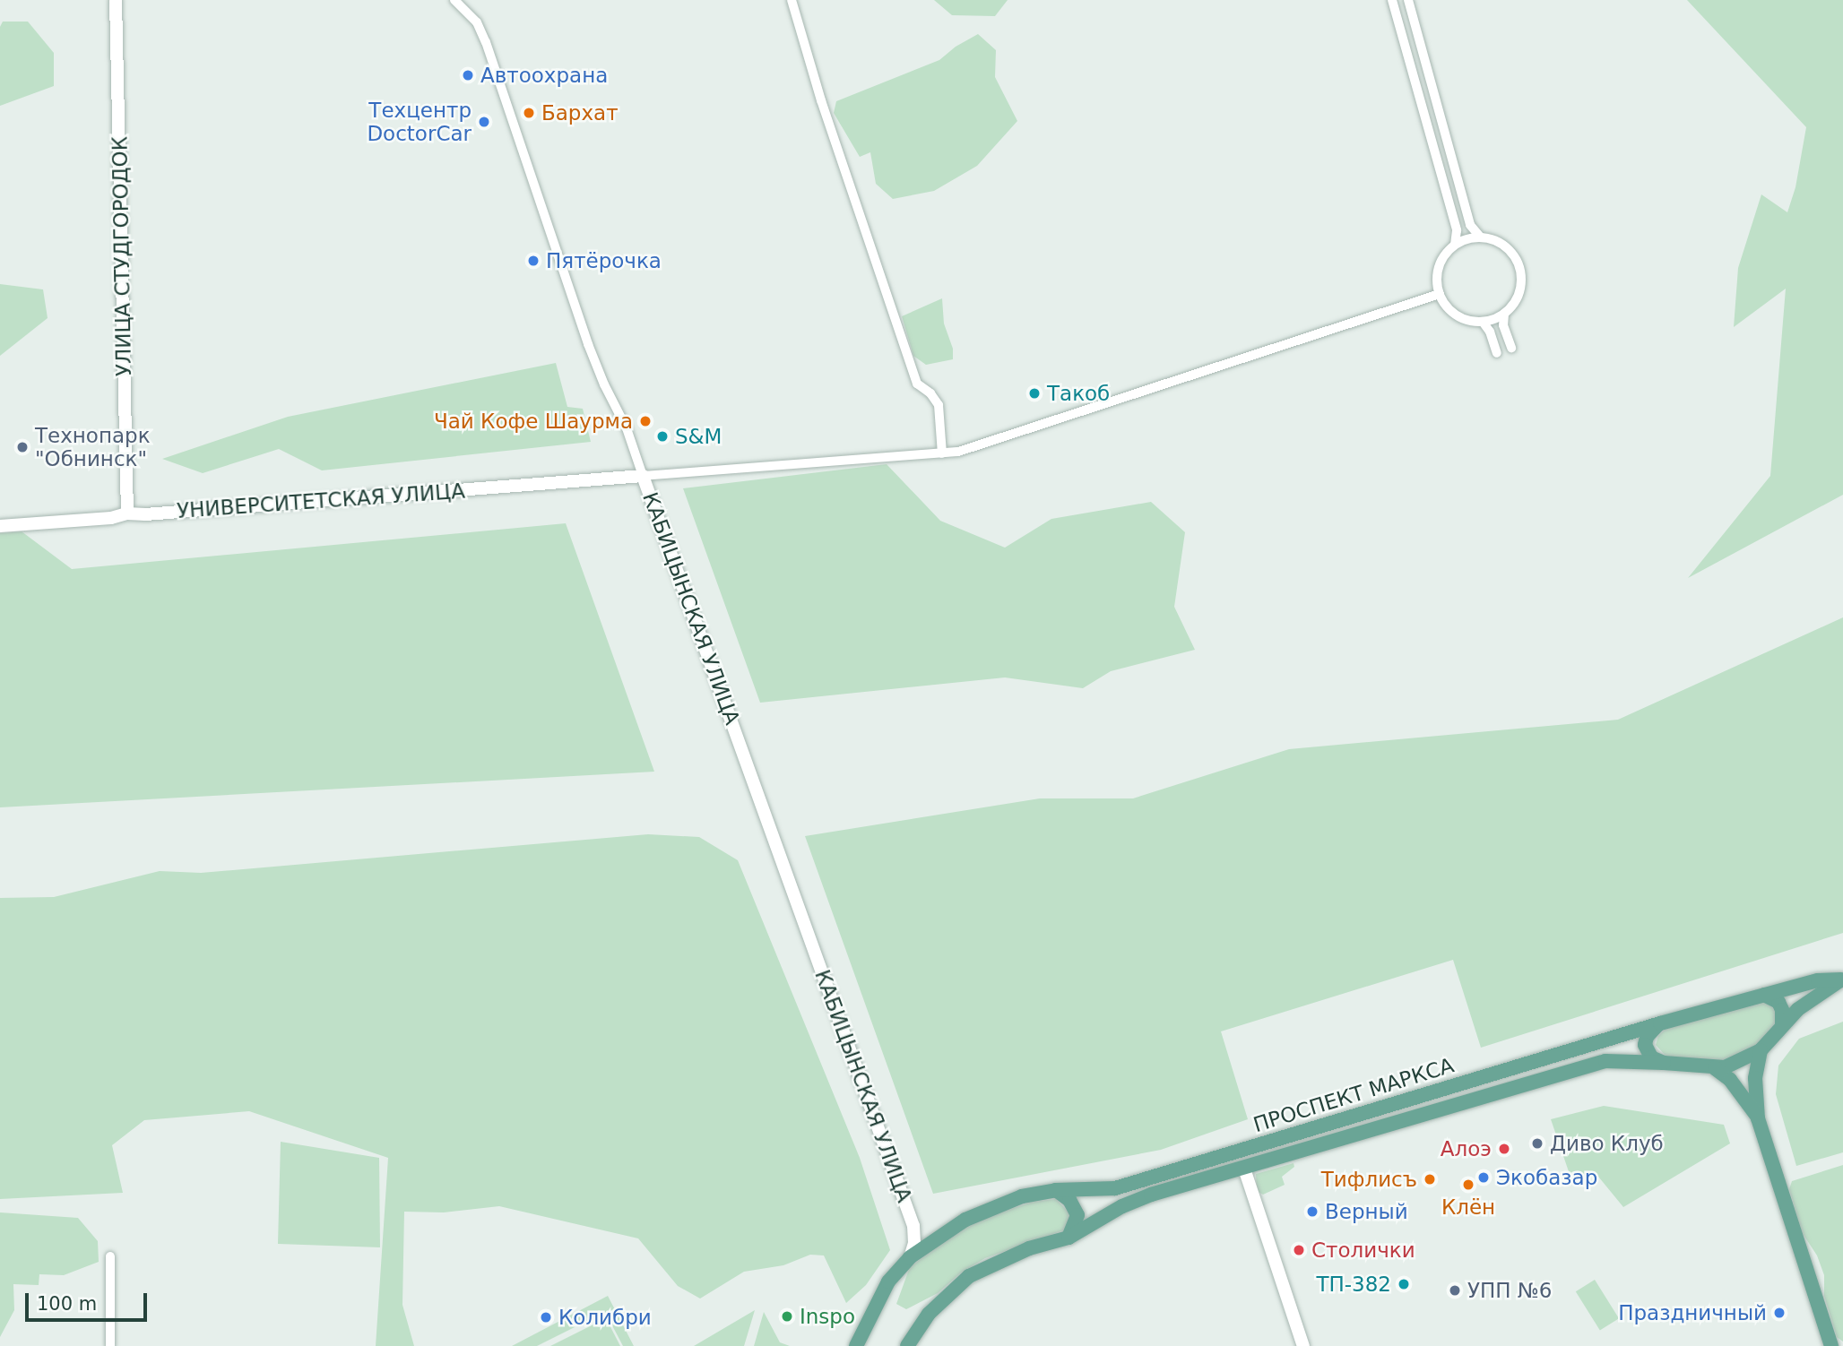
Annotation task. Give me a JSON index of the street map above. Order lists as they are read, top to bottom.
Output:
{
  "streets": {
    "main road": ["ПРОСПЕКТ МАРКСА"],
    "street": ["УЛИЦА СТУДГОРОДОК", "УНИВЕРСИТЕТСКАЯ УЛИЦА", "КАБИЦЫНСКАЯ УЛИЦА"]
  },
  "crossings": [
    ["УЛИЦА СТУДГОРОДОК", "УНИВЕРСИТЕТСКАЯ УЛИЦА"],
    ["УНИВЕРСИТЕТСКАЯ УЛИЦА", "КАБИЦЫНСКАЯ УЛИЦА"]
  ],
  "places": [
    "Автоохрана",
    "Бархат",
    "Техцентр DoctorCar",
    "Пятёрочка",
    "Такоб",
    "Чай Кофе Шаурма",
    "S&M",
    "Технопарк \"Обнинск\"",
    "Диво Клуб",
    "Алоэ",
    "Экобазар",
    "Тифлисъ",
    "Клён",
    "Верный",
    "Столички",
    "ТП-382",
    "УПП №6",
    "Праздничный",
    "Inspo",
    "Колибри"
  ],
  "scale_bar": "100 m"
}
